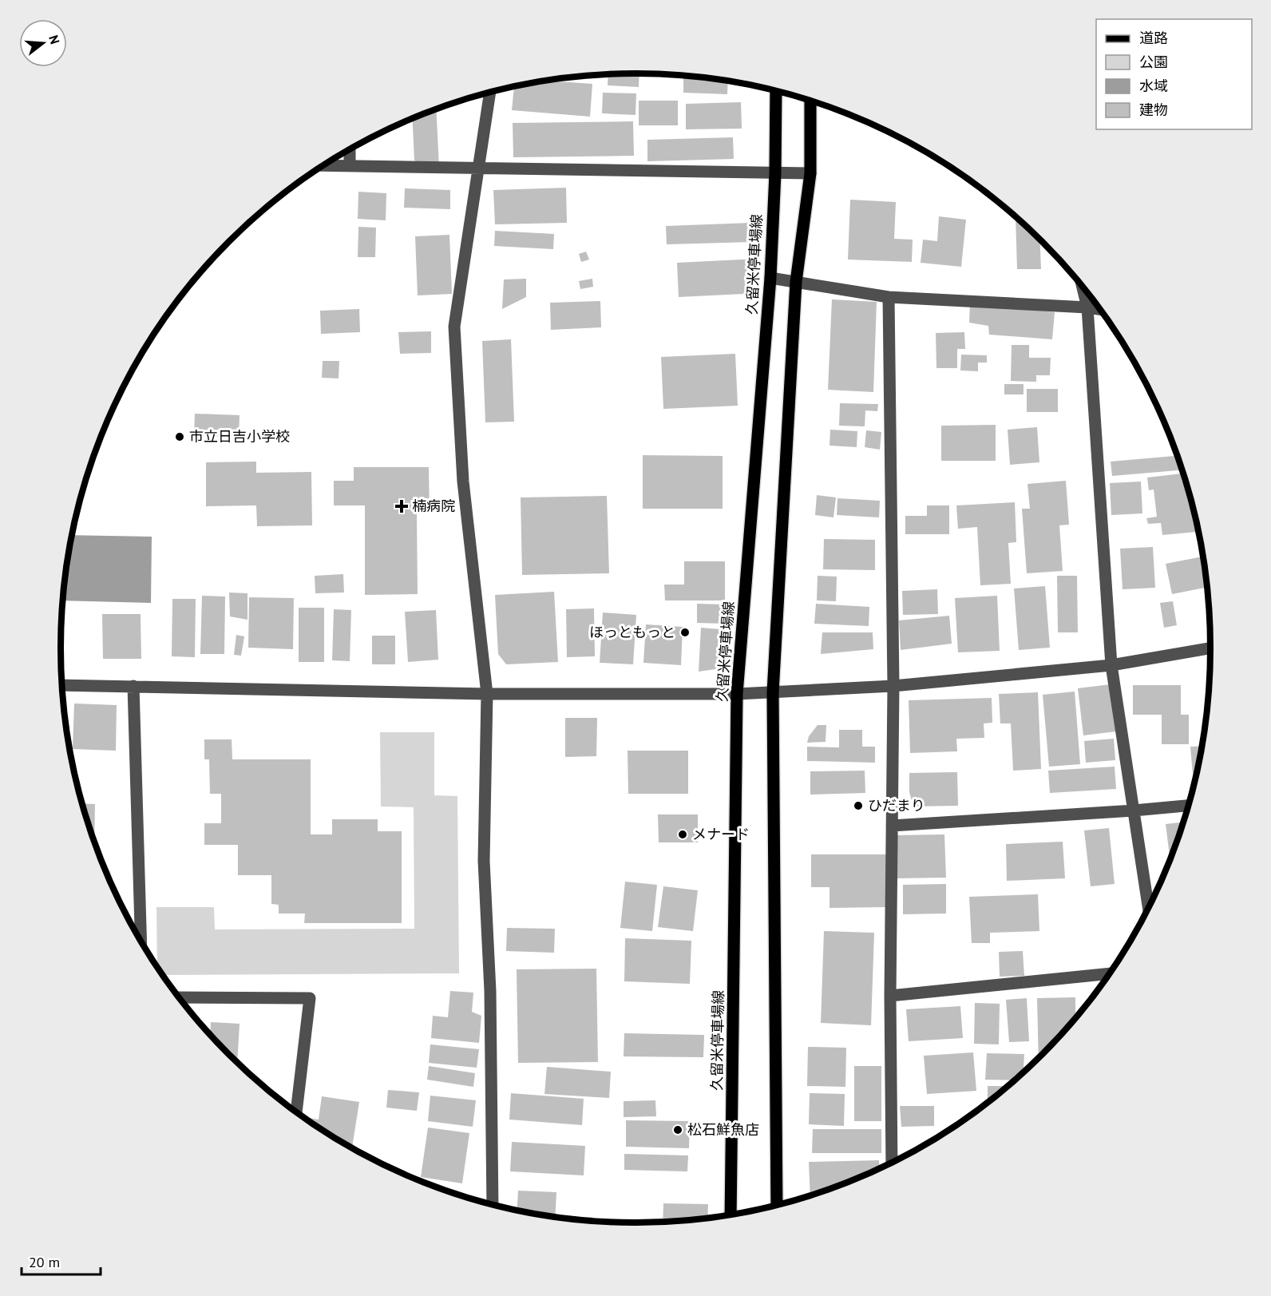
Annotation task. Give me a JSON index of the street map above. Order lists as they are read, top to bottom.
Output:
{
  "streets": {
    "main road": ["久留米停車場線"]
  },
  "places": {
    "other": [
      "市立日吉小学校",
      "ほっともっと",
      "ひだまり",
      "メナード",
      "松石鮮魚店"
    ],
    "health": ["楠病院"]
  },
  "legend": [
    "道路",
    "公園",
    "水域",
    "建物"
  ],
  "scale_bar": "20 m",
  "north": "right"
}
